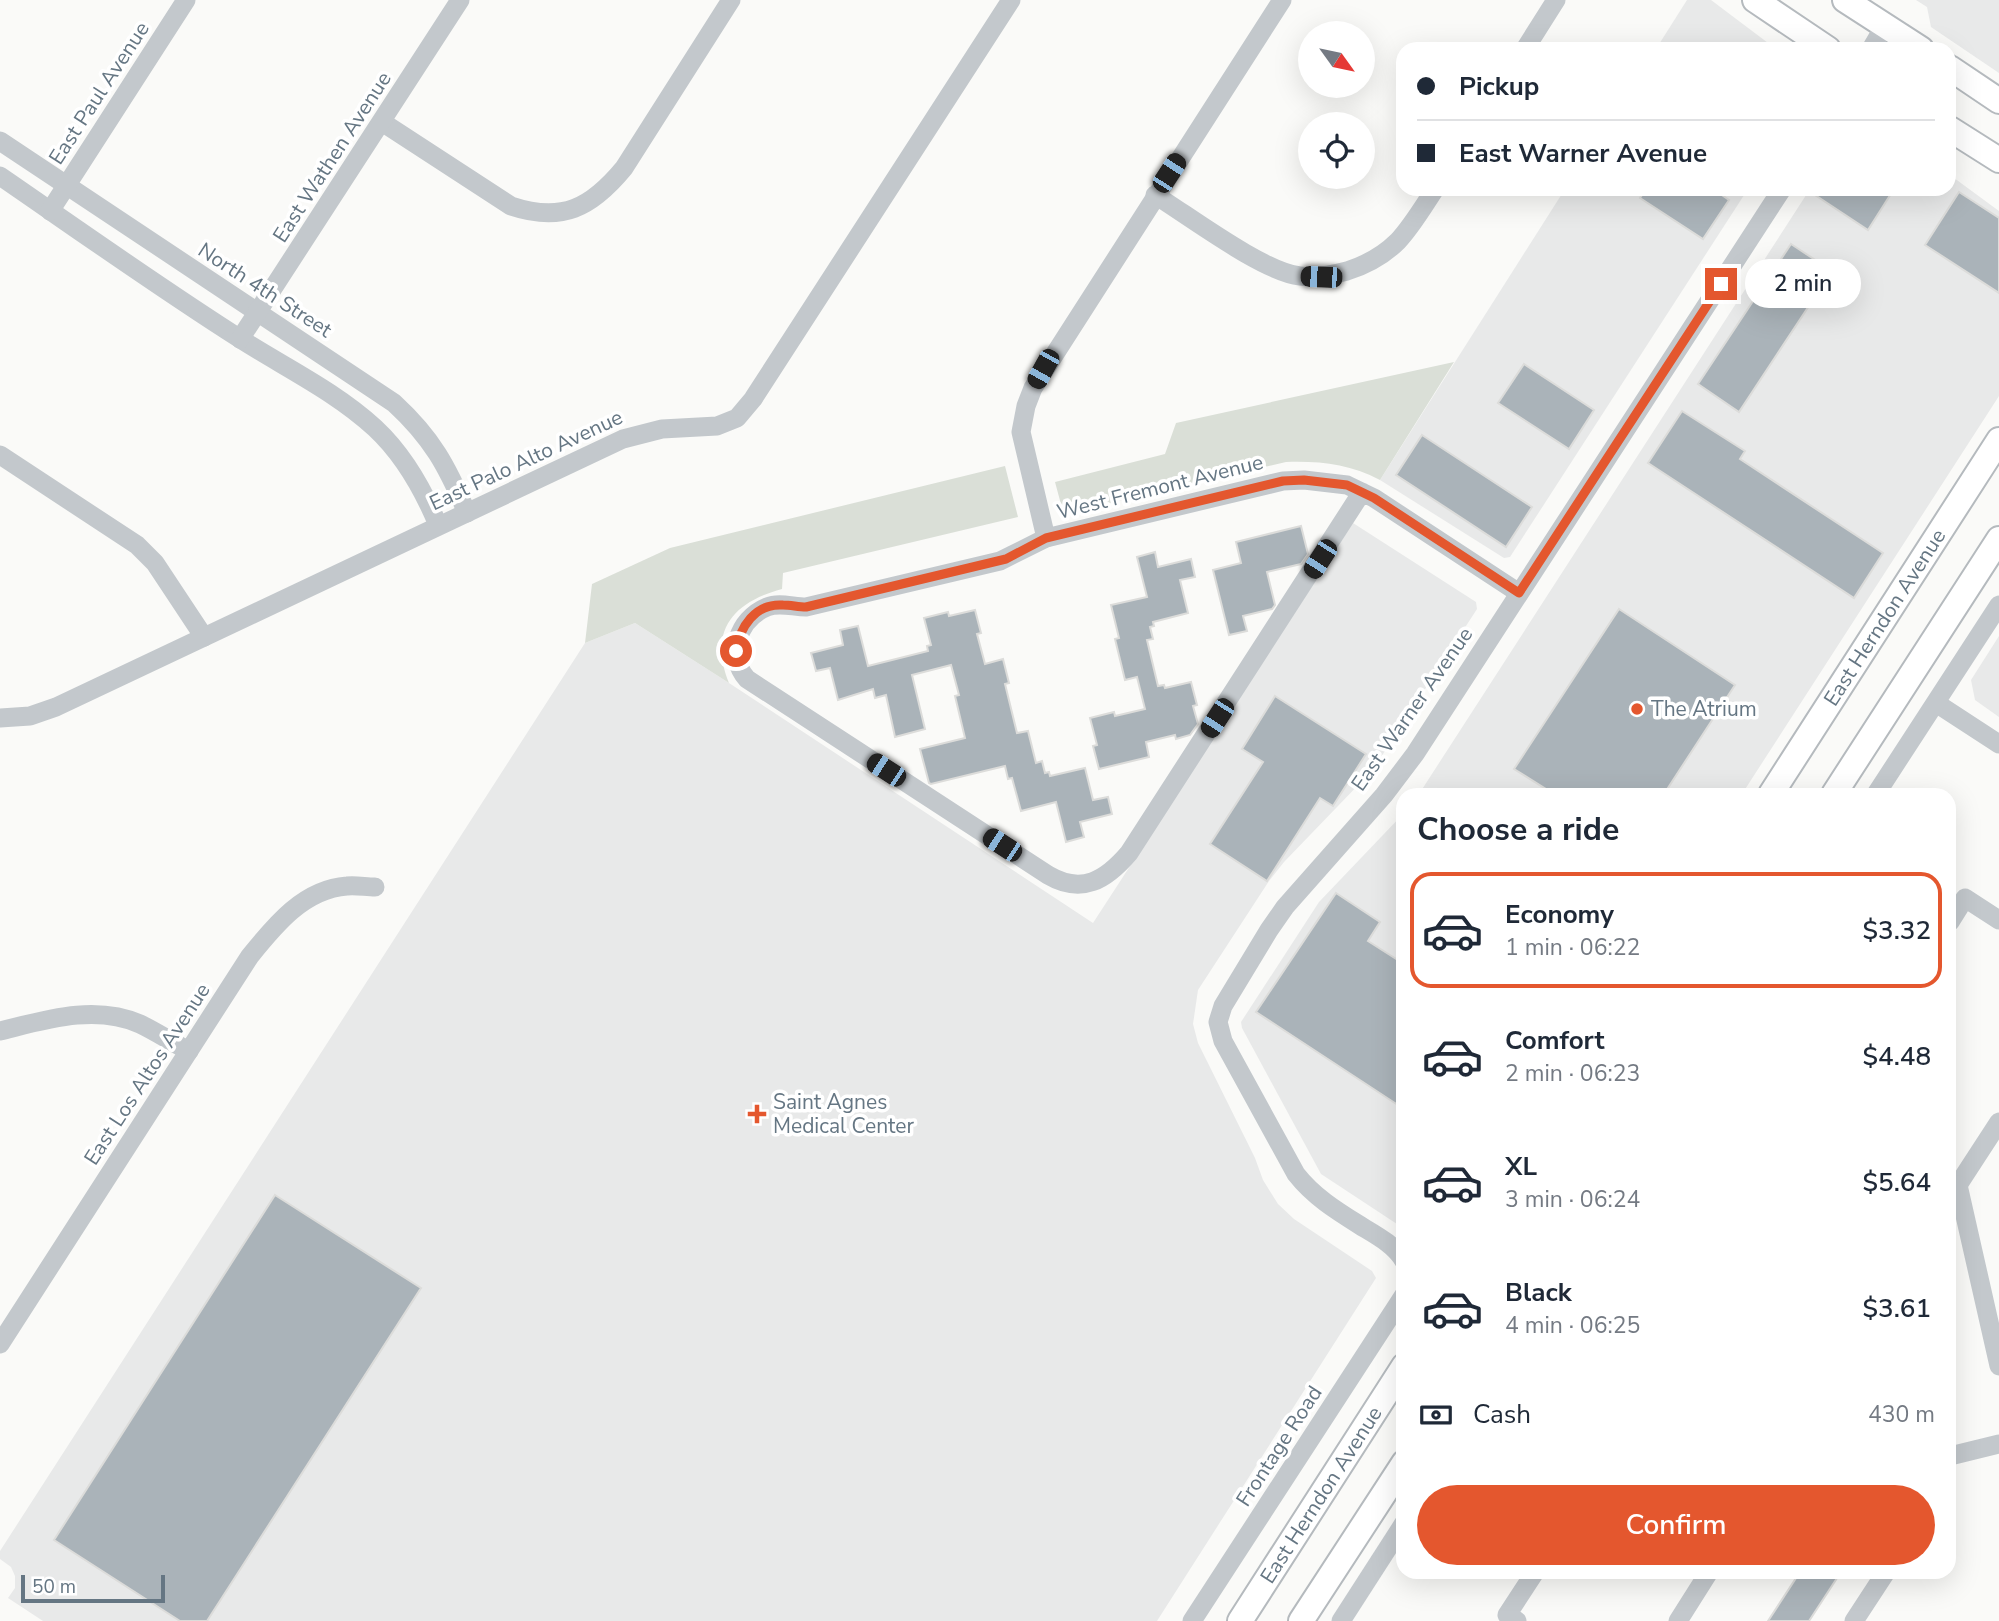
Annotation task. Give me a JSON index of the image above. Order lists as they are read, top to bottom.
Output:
{
  "streets": {
    "main road": ["East Herndon Avenue"],
    "street": [
      "East Paul Avenue",
      "East Wathen Avenue",
      "North 4th Street",
      "East Palo Alto Avenue",
      "West Fremont Avenue",
      "East Warner Avenue",
      "East Los Altos Avenue",
      "Frontage Road"
    ]
  },
  "crossings": [
    ["East Paul Avenue", "North 4th Street"],
    ["East Wathen Avenue", "North 4th Street"],
    ["North 4th Street", "East Palo Alto Avenue"],
    ["West Fremont Avenue", "East Warner Avenue"]
  ],
  "places": {
    "other": ["The Atrium"],
    "health": ["Saint Agnes Medical Center"]
  },
  "scale_bar": "50 m",
  "north": "bottom right",
  "page": {
    "banner": ["Pickup", "East Warner Avenue"],
    "bubble": "2 min",
    "heading": "Choose a ride",
    "list": [
      {
        "name": "Economy",
        "note": "1 min · 06:22",
        "value": "$3.32"
      },
      {
        "name": "Comfort",
        "note": "2 min · 06:23",
        "value": "$4.48"
      },
      {
        "name": "XL",
        "note": "3 min · 06:24",
        "value": "$5.64"
      },
      {
        "name": "Black",
        "note": "4 min · 06:25",
        "value": "$3.61"
      }
    ],
    "pay": ["Cash", "430 m"],
    "buttons": "Confirm",
    "scale": "50 m"
  }
}
